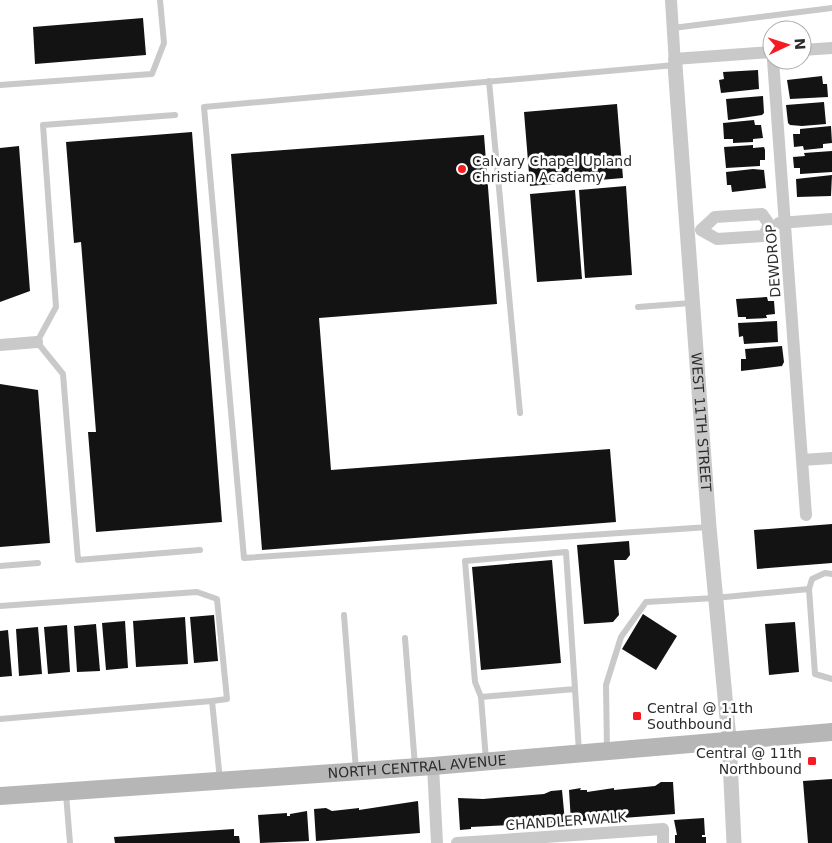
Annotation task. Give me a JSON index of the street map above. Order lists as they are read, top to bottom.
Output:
{
  "streets": {
    "main road": ["NORTH CENTRAL AVENUE"],
    "street": ["DEWDROP", "WEST 11TH STREET", "CHANDLER WALK"]
  },
  "crossings": [
    ["WEST 11TH STREET", "NORTH CENTRAL AVENUE"]
  ],
  "places": {
    "other": ["Calvary Chapel Upland Christian Academy"],
    "transit": ["Central @ 11th Southbound", "Central @ 11th Northbound"]
  },
  "north": "right"
}
